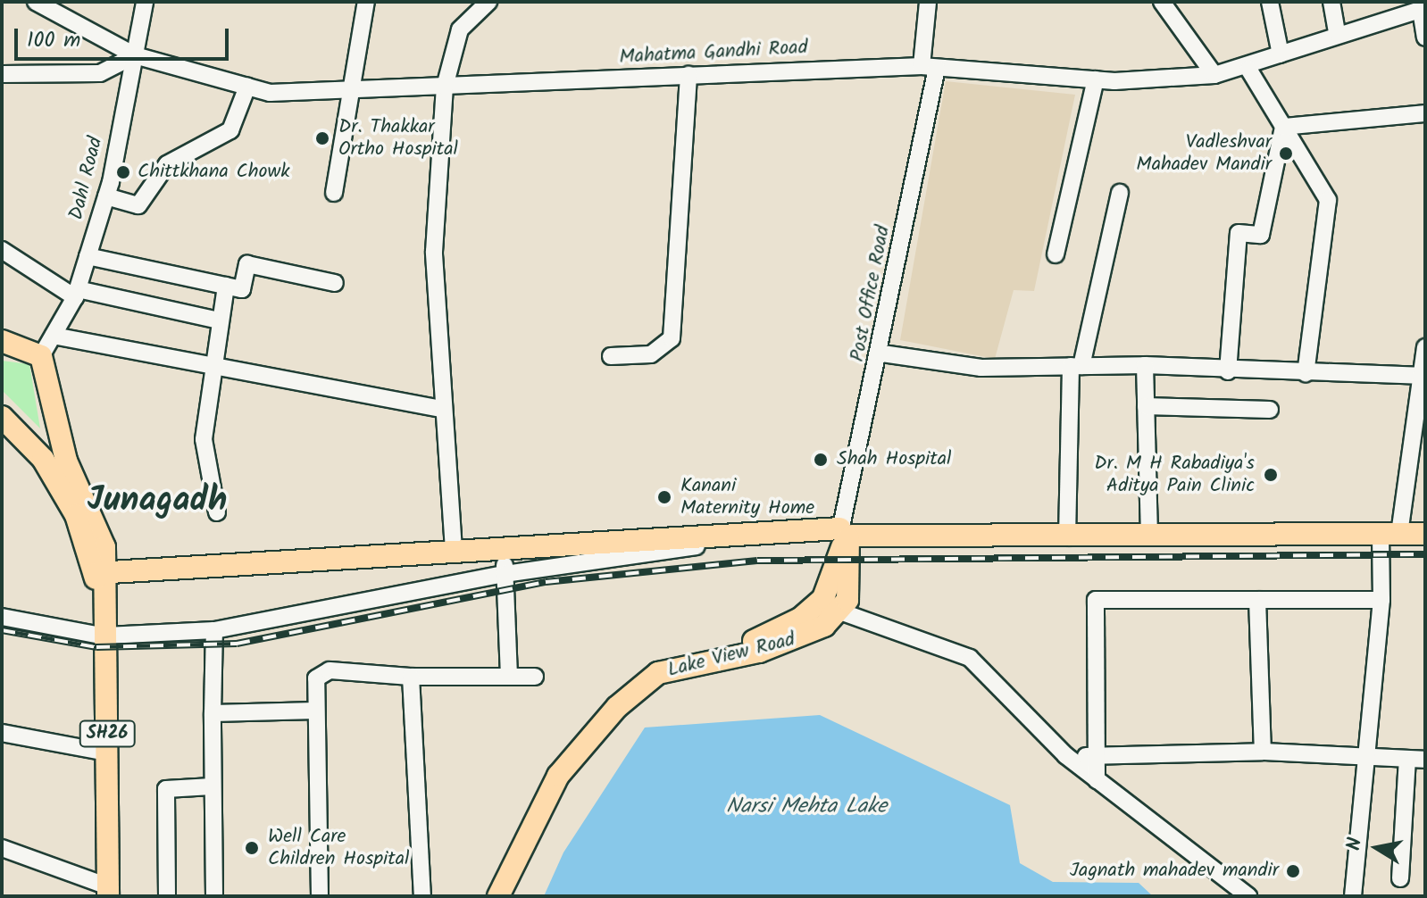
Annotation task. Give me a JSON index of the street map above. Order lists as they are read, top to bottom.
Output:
{
  "streets": {
    "main road": ["Lake View Road", "SH26"],
    "street": ["Mahatma Gandhi Road", "Dahl Road", "Post Office Road"]
  },
  "crossings": [
    ["Mahatma Gandhi Road", "Dahl Road"],
    ["Mahatma Gandhi Road", "Post Office Road"],
    ["Dahl Road", "SH26"]
  ],
  "districts": ["Junagadh"],
  "water": ["Narsi Mehta Lake"],
  "places": [
    "Dr. Thakkar Ortho Hospital",
    "Vadleshvar Mahadev Mandir",
    "Chittkhana Chowk",
    "Shah Hospital",
    "Dr. M H Rabadiya's Aditya Pain Clinic",
    "Kanani Maternity Home",
    "Well Care Children Hospital",
    "Jagnath mahadev mandir"
  ],
  "scale_bar": "100 m",
  "north": "left"
}
